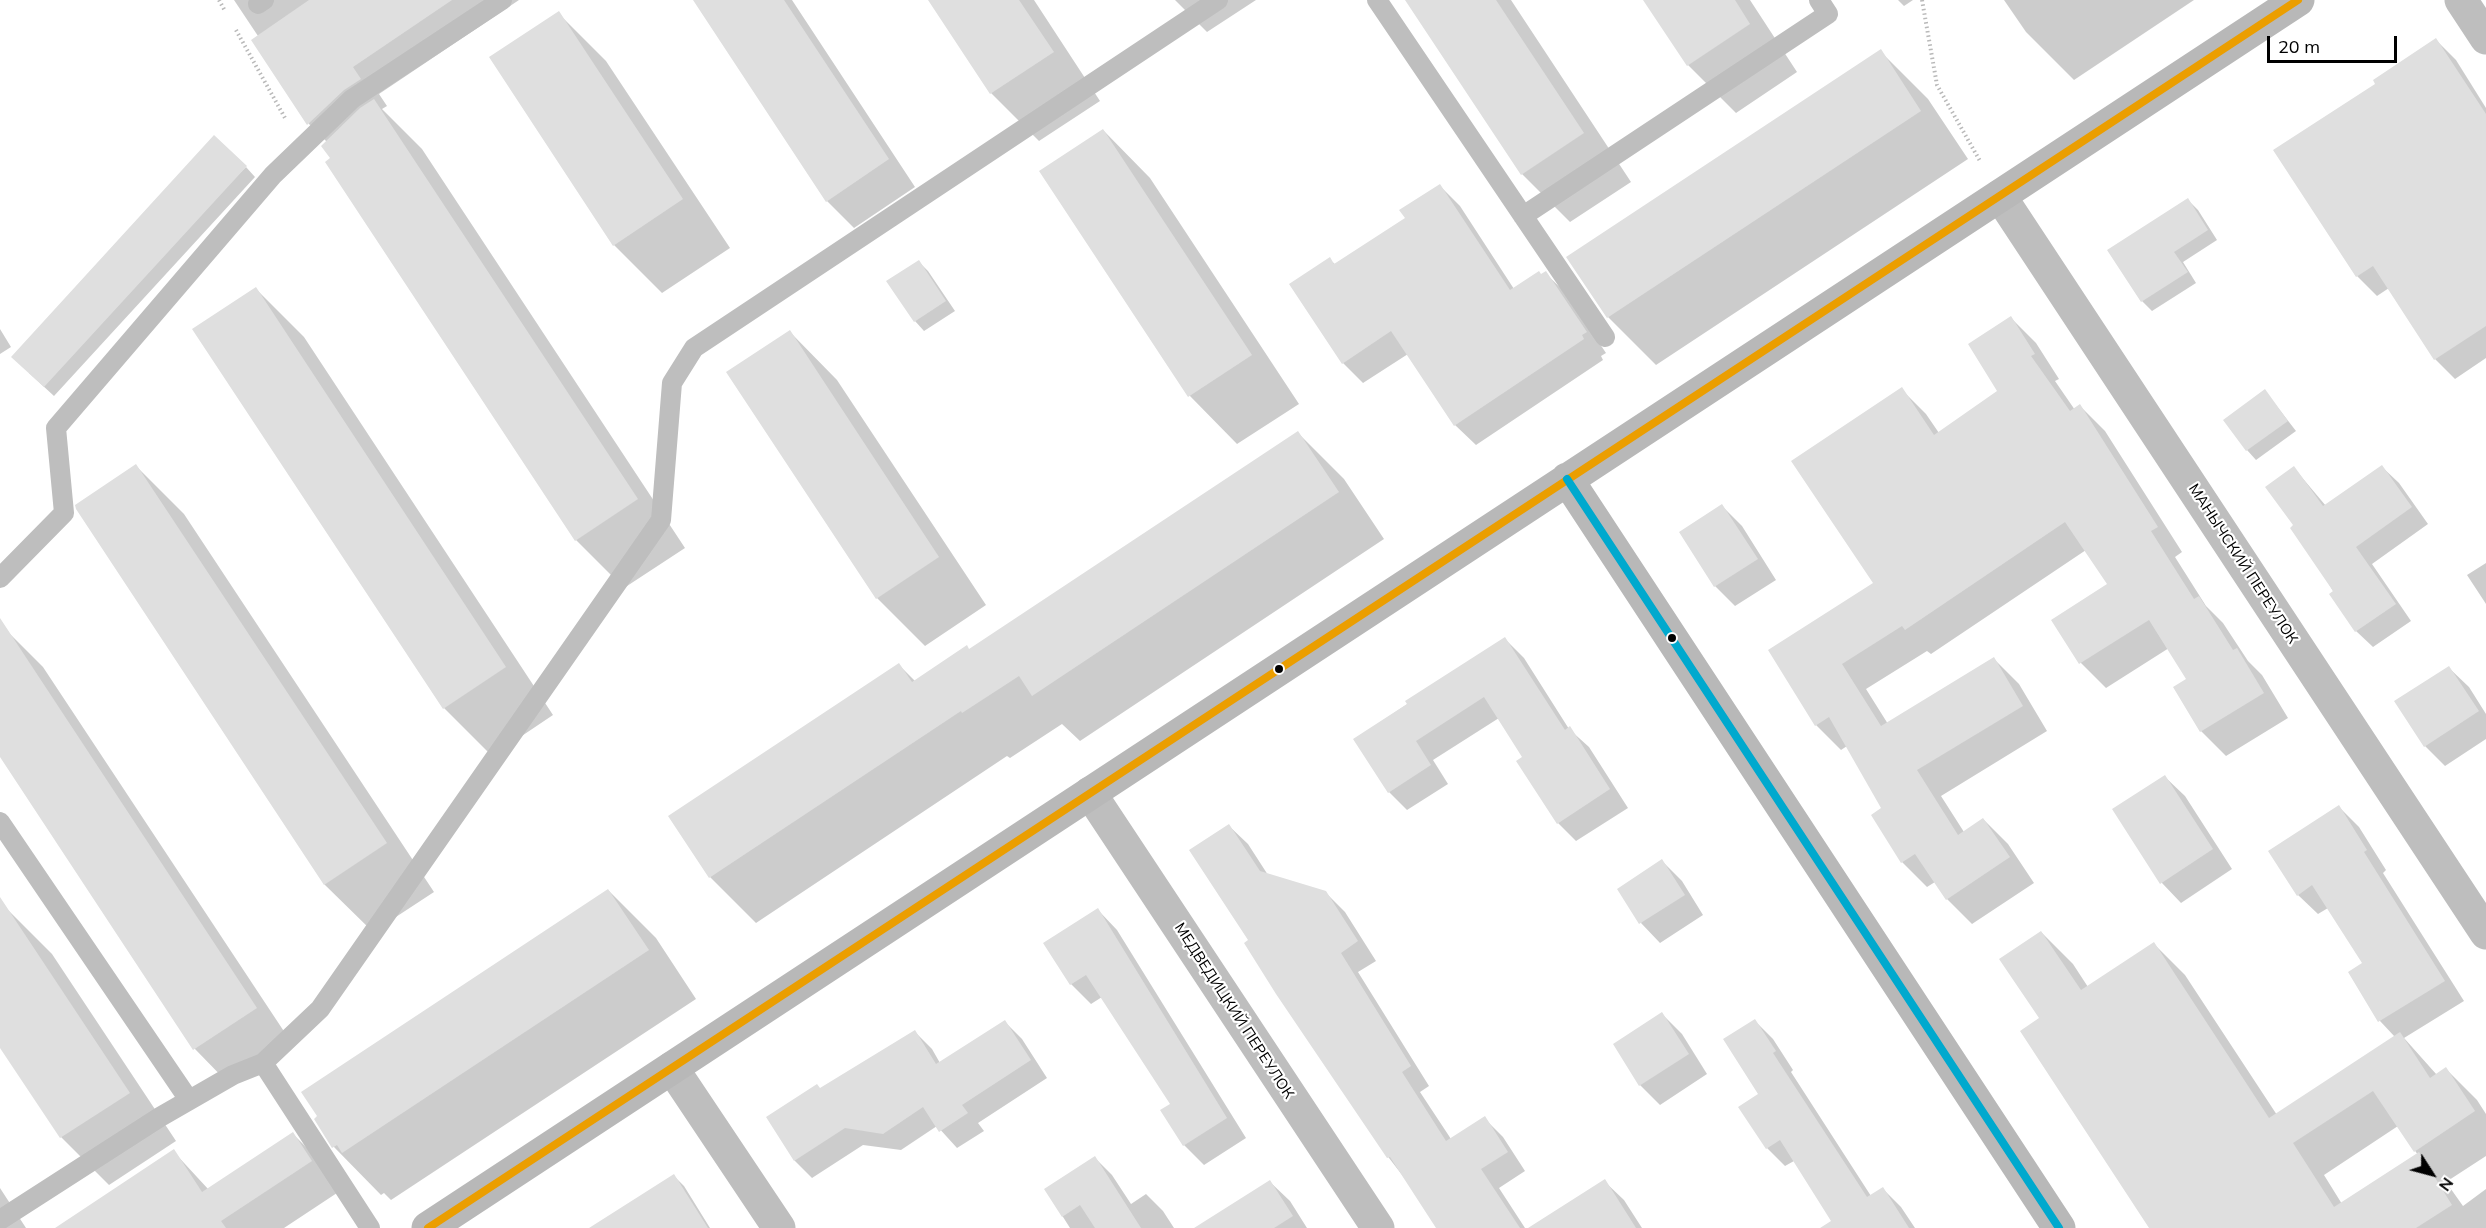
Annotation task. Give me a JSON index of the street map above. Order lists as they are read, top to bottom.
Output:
{
  "streets": {
    "street": ["МАНЫЧСКИЙ ПЕРЕУЛОК", "МЕДВЕДИЦКИЙ ПЕРЕУЛОК"]
  },
  "scale_bar": "20 m",
  "north": "bottom right"
}
